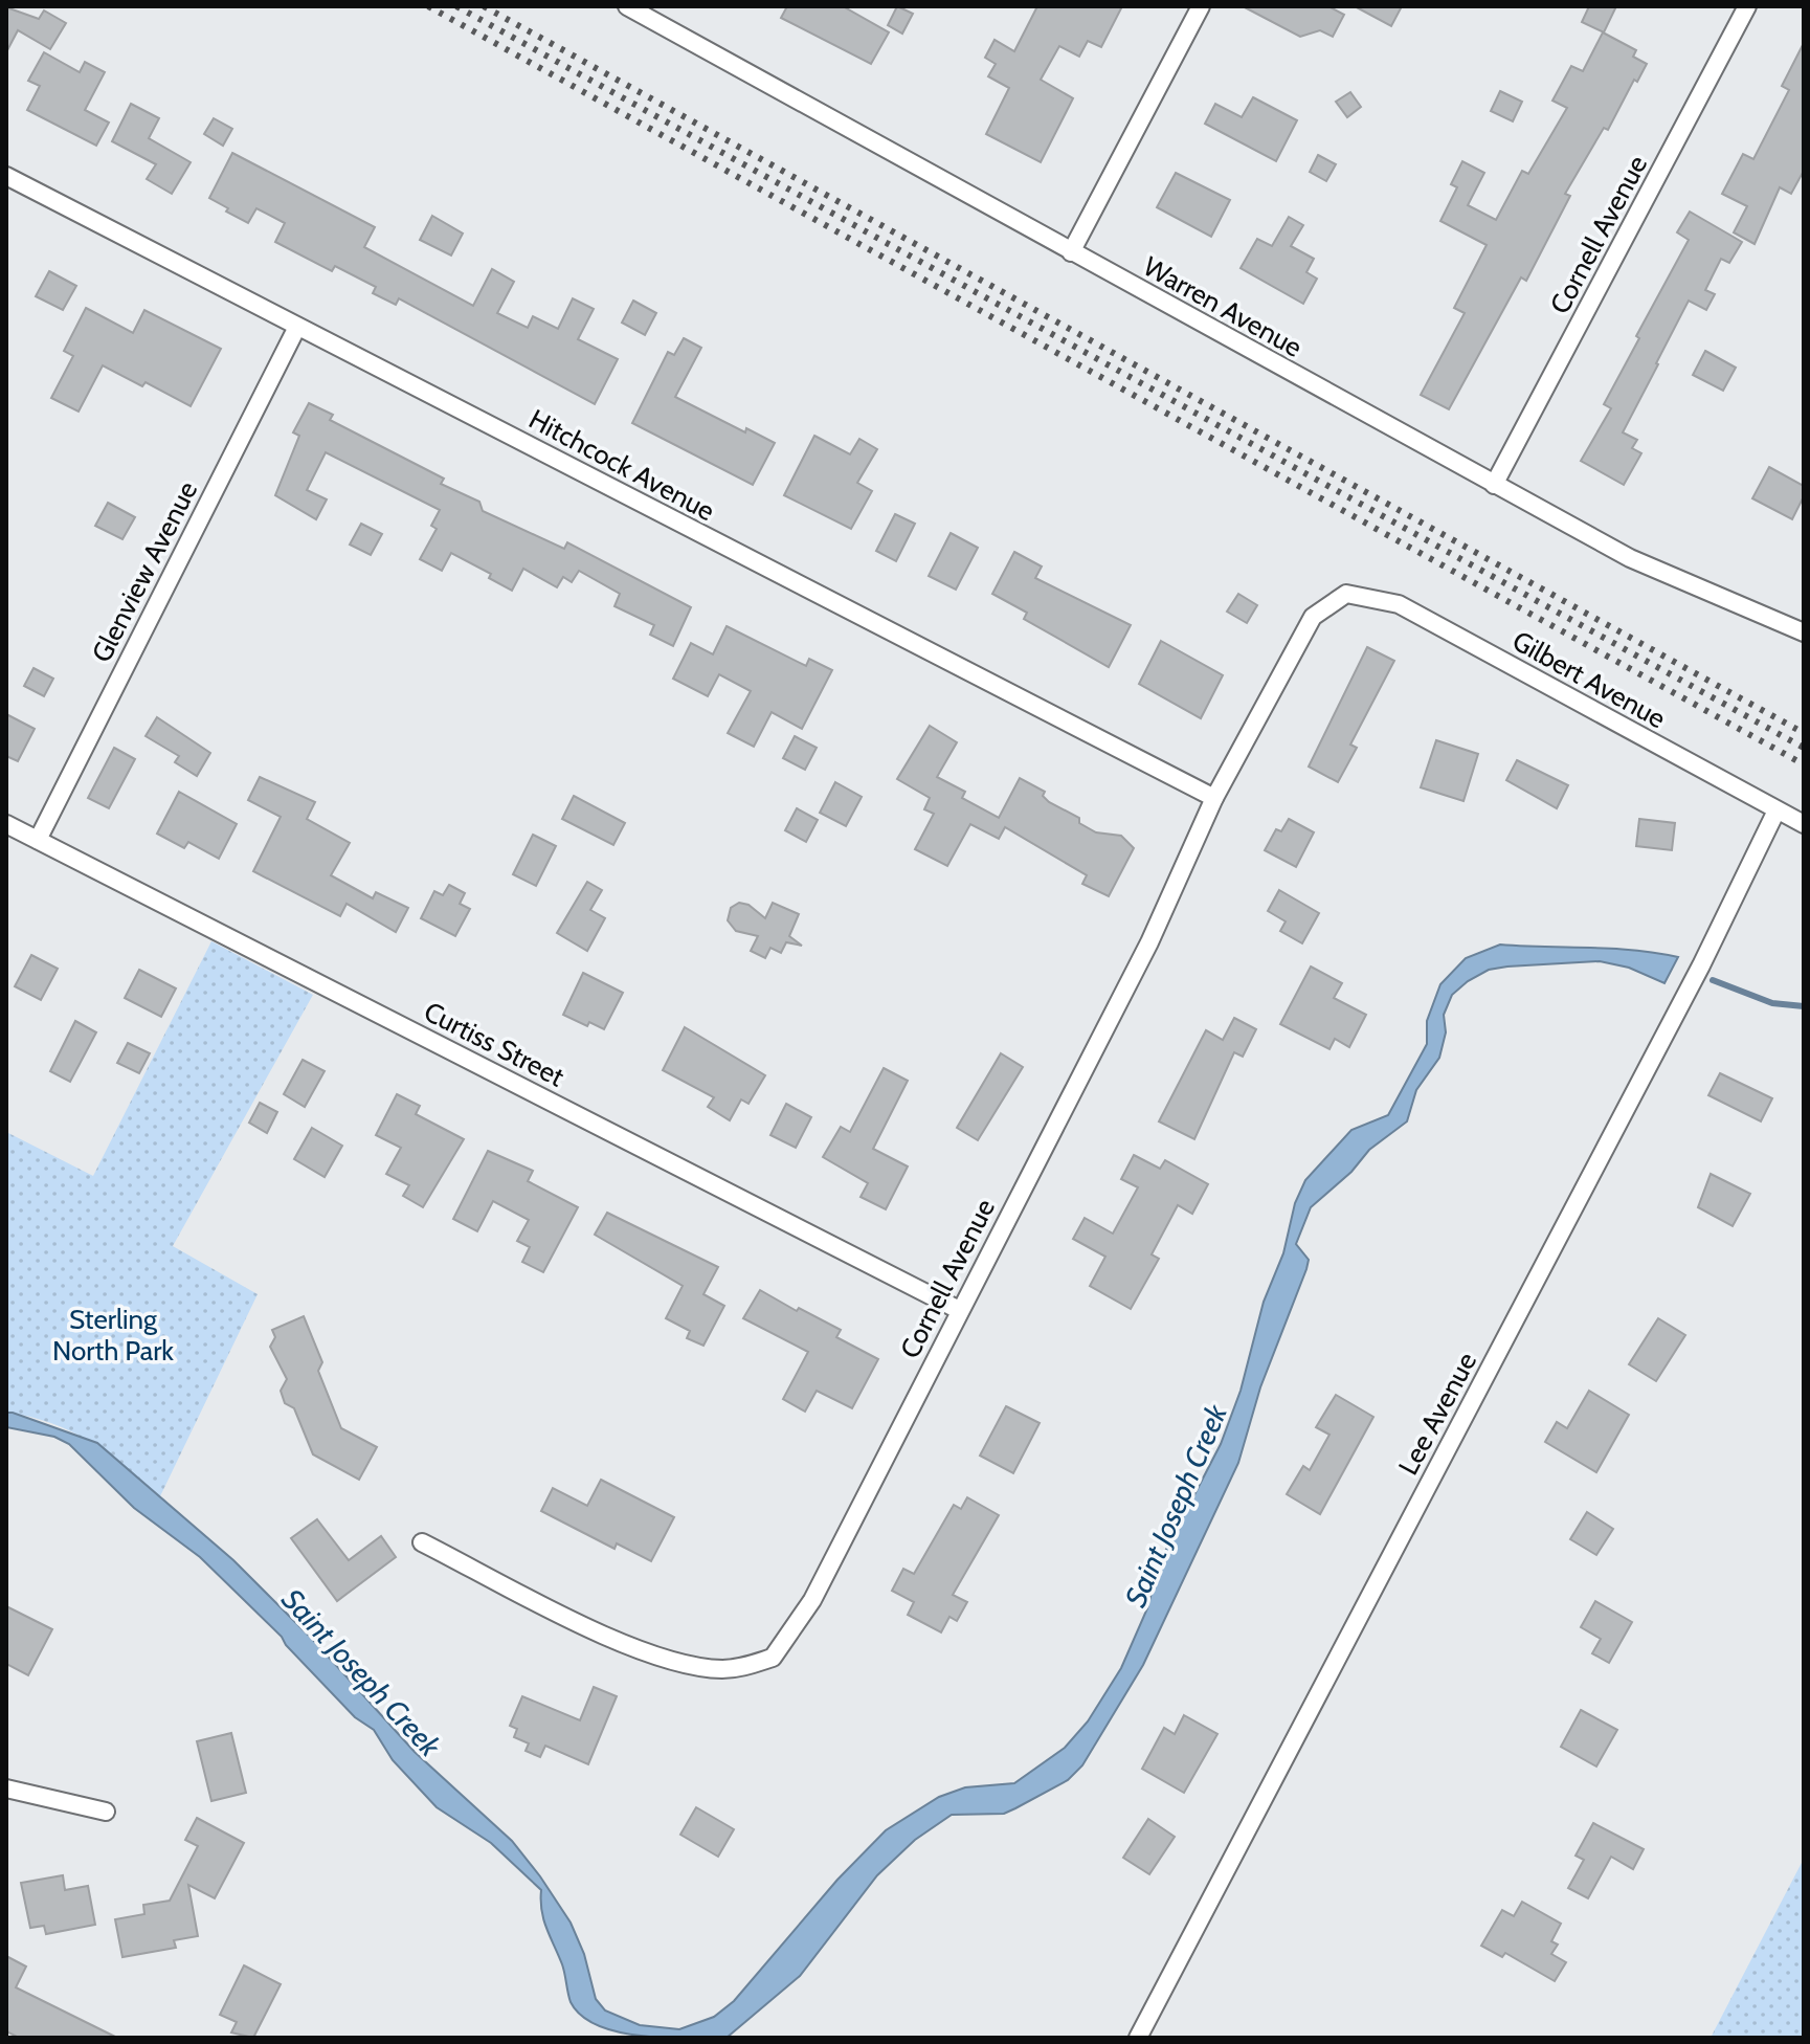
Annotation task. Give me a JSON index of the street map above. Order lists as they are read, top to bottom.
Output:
{
  "streets": {
    "street": [
      "Cornell Avenue",
      "Warren Avenue",
      "Hitchcock Avenue",
      "Glenview Avenue",
      "Gilbert Avenue",
      "Curtiss Street",
      "Lee Avenue"
    ]
  },
  "crossings": [
    ["Cornell Avenue", "Warren Avenue"],
    ["Cornell Avenue", "Hitchcock Avenue"],
    ["Cornell Avenue", "Gilbert Avenue"],
    ["Cornell Avenue", "Curtiss Street"],
    ["Hitchcock Avenue", "Glenview Avenue"],
    ["Glenview Avenue", "Curtiss Street"],
    ["Gilbert Avenue", "Lee Avenue"]
  ],
  "water": ["Saint Joseph Creek"],
  "parks": ["Sterling North Park"]
}
